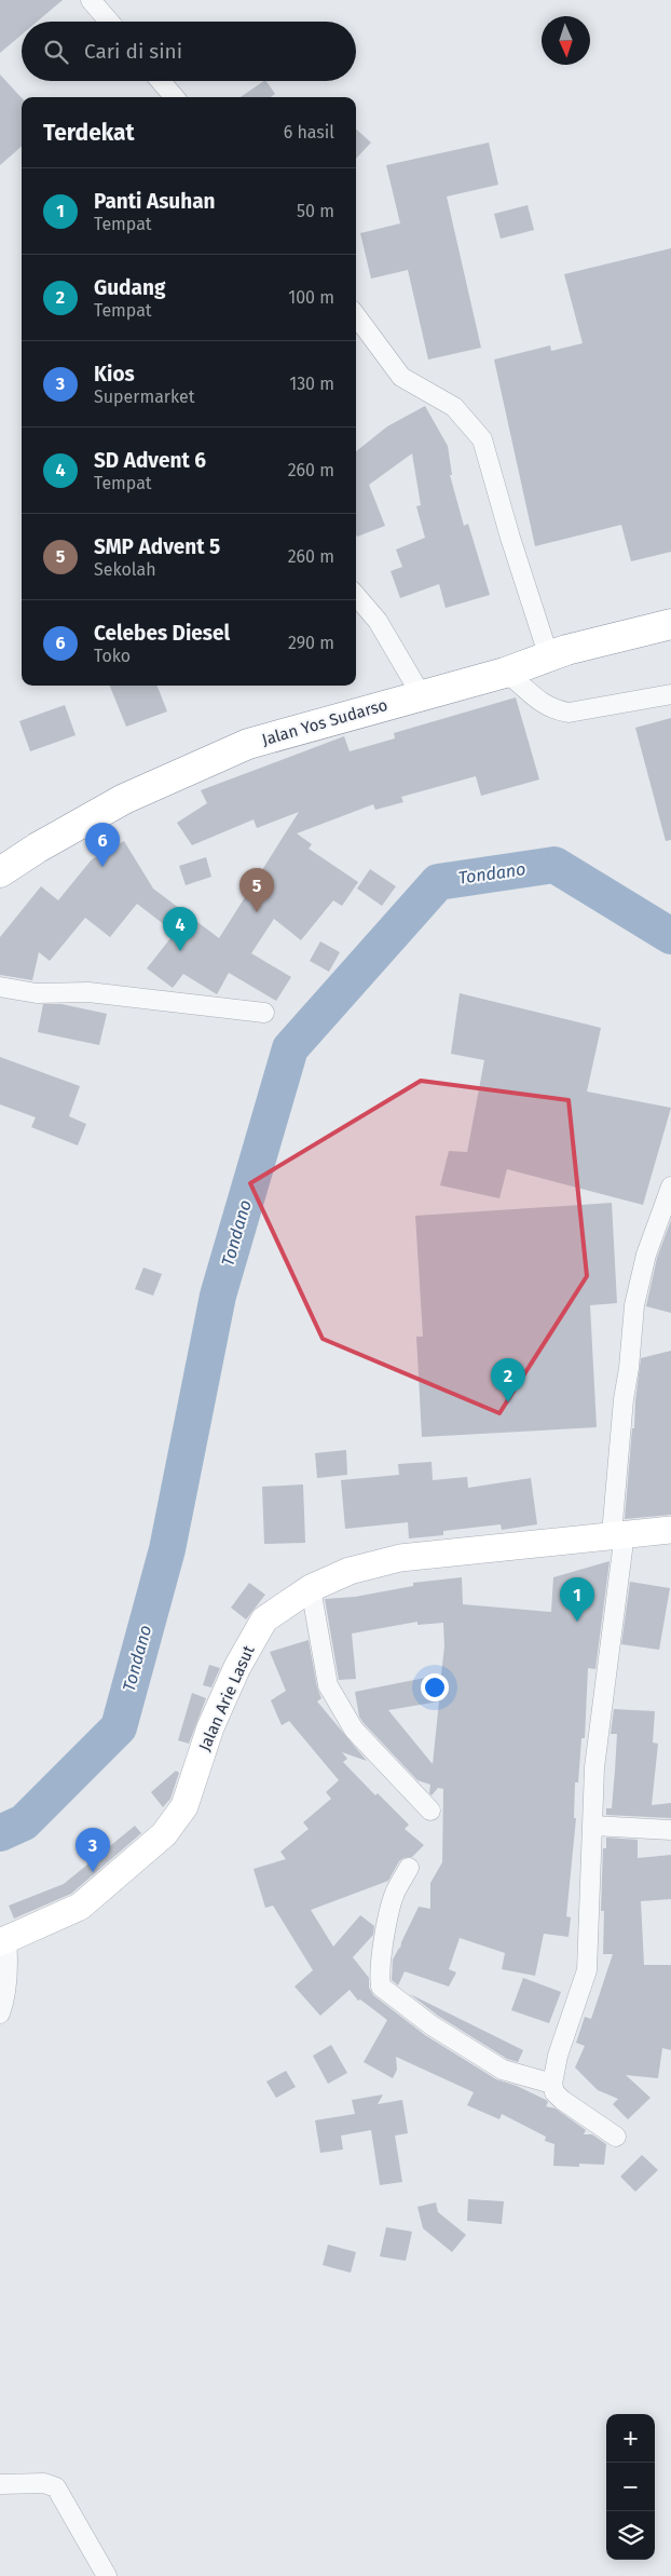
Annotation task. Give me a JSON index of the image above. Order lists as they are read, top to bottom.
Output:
{
  "streets": {
    "highway": ["Jalan Yos Sudarso"],
    "main road": ["Jalan Arie Lasut"]
  },
  "water": ["Tondano"],
  "north": "bottom",
  "page": {
    "search": "Cari di sini",
    "heading": ["Terdekat", "6 hasil"],
    "list": [
      {
        "mark": "1",
        "name": "Panti Asuhan",
        "note": "Tempat",
        "value": "50 m"
      },
      {
        "mark": "2",
        "name": "Gudang",
        "note": "Tempat",
        "value": "100 m"
      },
      {
        "mark": "3",
        "name": "Kios",
        "note": "Supermarket",
        "value": "130 m"
      },
      {
        "mark": "4",
        "name": "SD Advent 6",
        "note": "Tempat",
        "value": "260 m"
      },
      {
        "mark": "5",
        "name": "SMP Advent 5",
        "note": "Sekolah",
        "value": "260 m"
      },
      {
        "mark": "6",
        "name": "Celebes Diesel",
        "note": "Toko",
        "value": "290 m"
      }
    ],
    "pins": [
      "6",
      "5",
      "4",
      "2",
      "1",
      "3"
    ],
    "map_buttons": ["+", "−"]
  }
}
